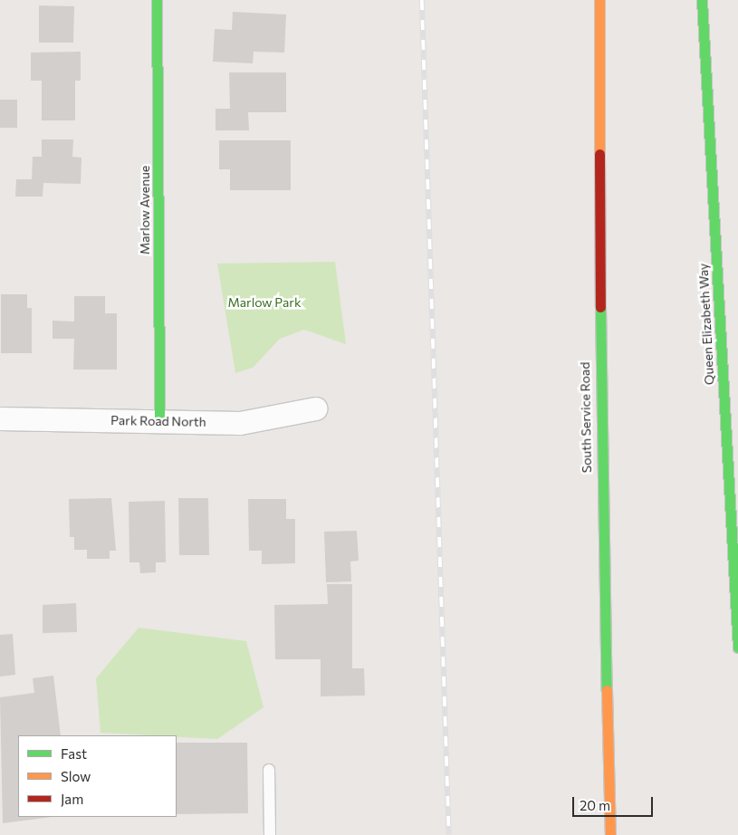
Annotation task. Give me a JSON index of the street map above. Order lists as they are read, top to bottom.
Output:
{
  "streets": {
    "main road": ["Marlow Avenue", "Queen Elizabeth Way", "South Service Road"],
    "street": ["Park Road North"]
  },
  "crossings": [
    ["Marlow Avenue", "Park Road North"]
  ],
  "parks": ["Marlow Park"],
  "legend": ["Fast", "Slow", "Jam"],
  "scale_bar": "20 m"
}
